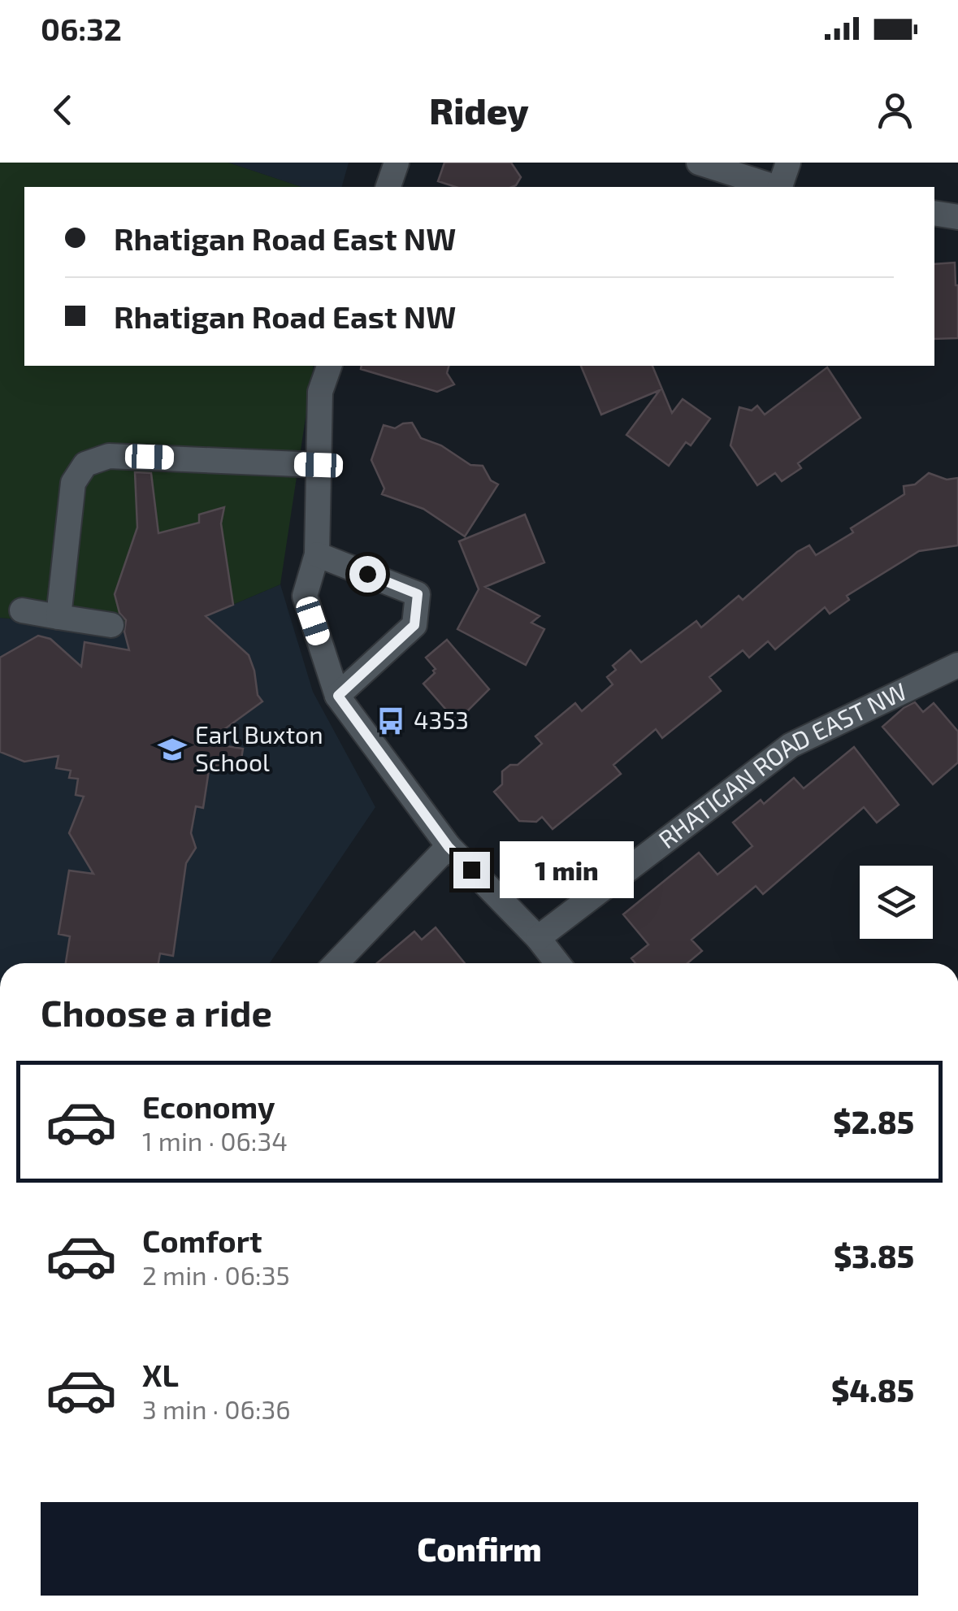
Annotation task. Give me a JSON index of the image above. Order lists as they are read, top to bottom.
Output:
{
  "streets": {
    "street": ["RHATIGAN ROAD EAST NW"]
  },
  "places": {
    "bus stop": ["4353"],
    "school or university": ["Earl Buxton School"]
  },
  "page": {
    "status": "06:32",
    "header": "Ridey",
    "banner": ["Rhatigan Road East NW", "Rhatigan Road East NW"],
    "bubble": "1 min",
    "heading": "Choose a ride",
    "list": [
      {
        "name": "Economy",
        "note": "1 min · 06:34",
        "value": "$2.85"
      },
      {
        "name": "Comfort",
        "note": "2 min · 06:35",
        "value": "$3.85"
      },
      {
        "name": "XL",
        "note": "3 min · 06:36",
        "value": "$4.85"
      }
    ],
    "buttons": "Confirm"
  }
}
